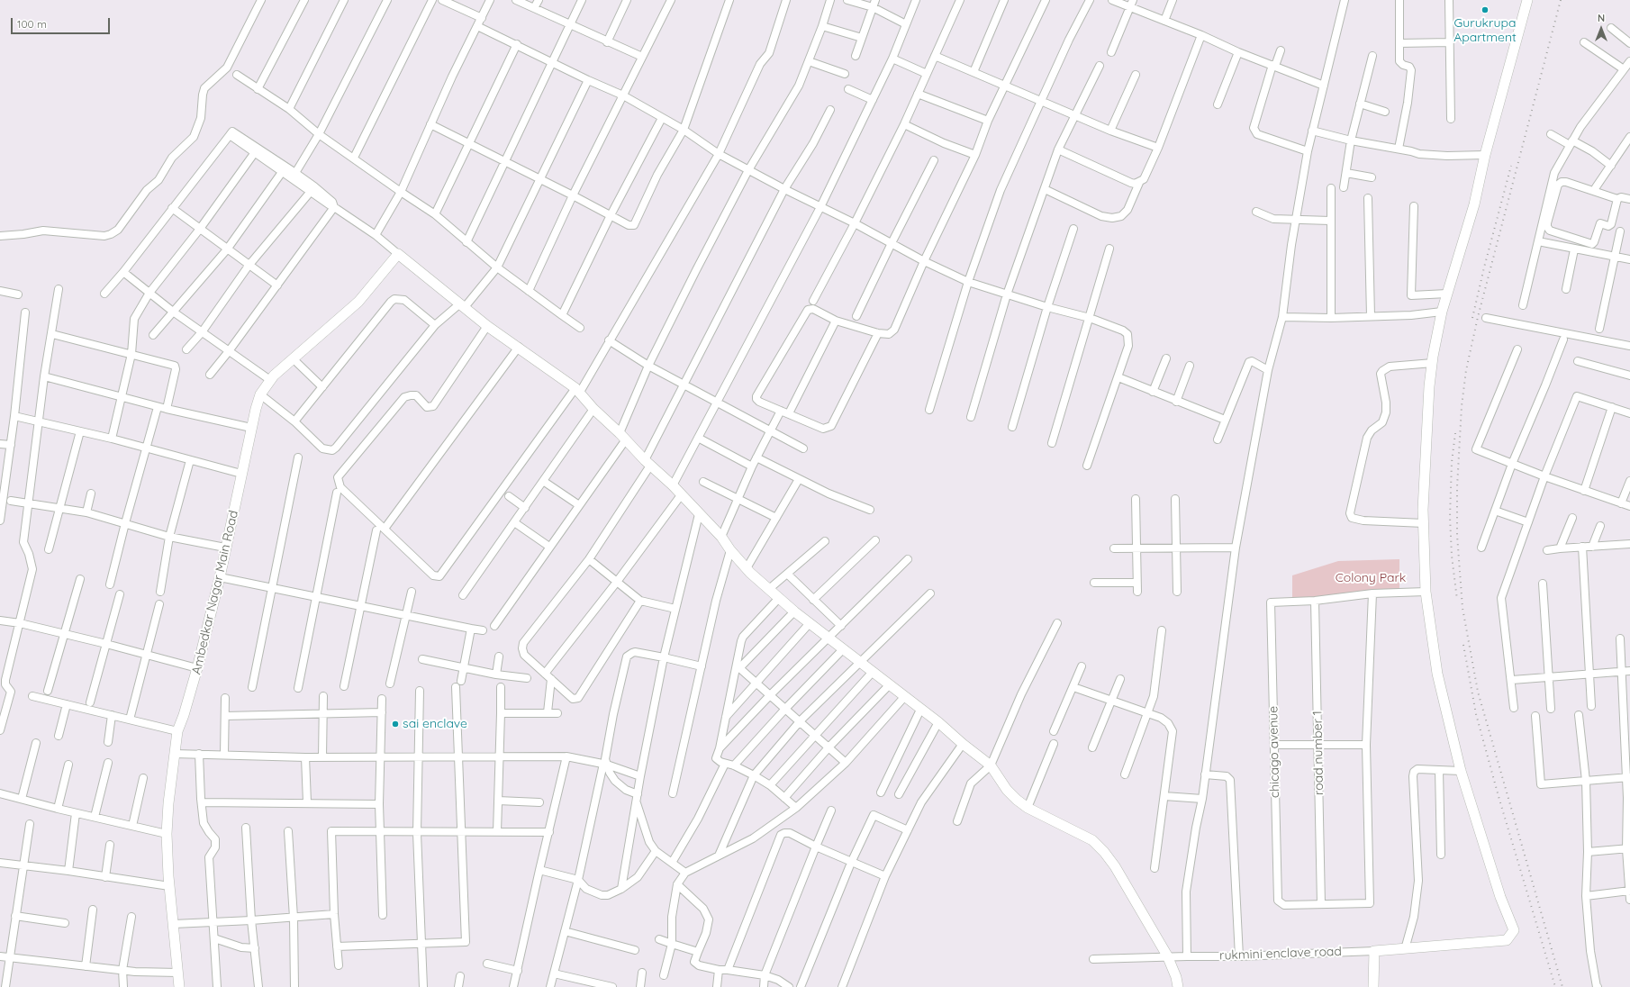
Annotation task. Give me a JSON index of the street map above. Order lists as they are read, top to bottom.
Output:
{
  "streets": {
    "street": [
      "Ambedkar Nagar Main Road",
      "chicago avenue",
      "road number 1",
      "rukmini enclave road"
    ]
  },
  "crossings": [
    ["chicago avenue", "road number 1"]
  ],
  "parks": ["Colony Park"],
  "places": ["Gurukrupa Apartment", "sai enclave"],
  "scale_bar": "100 m",
  "north": "top"
}
